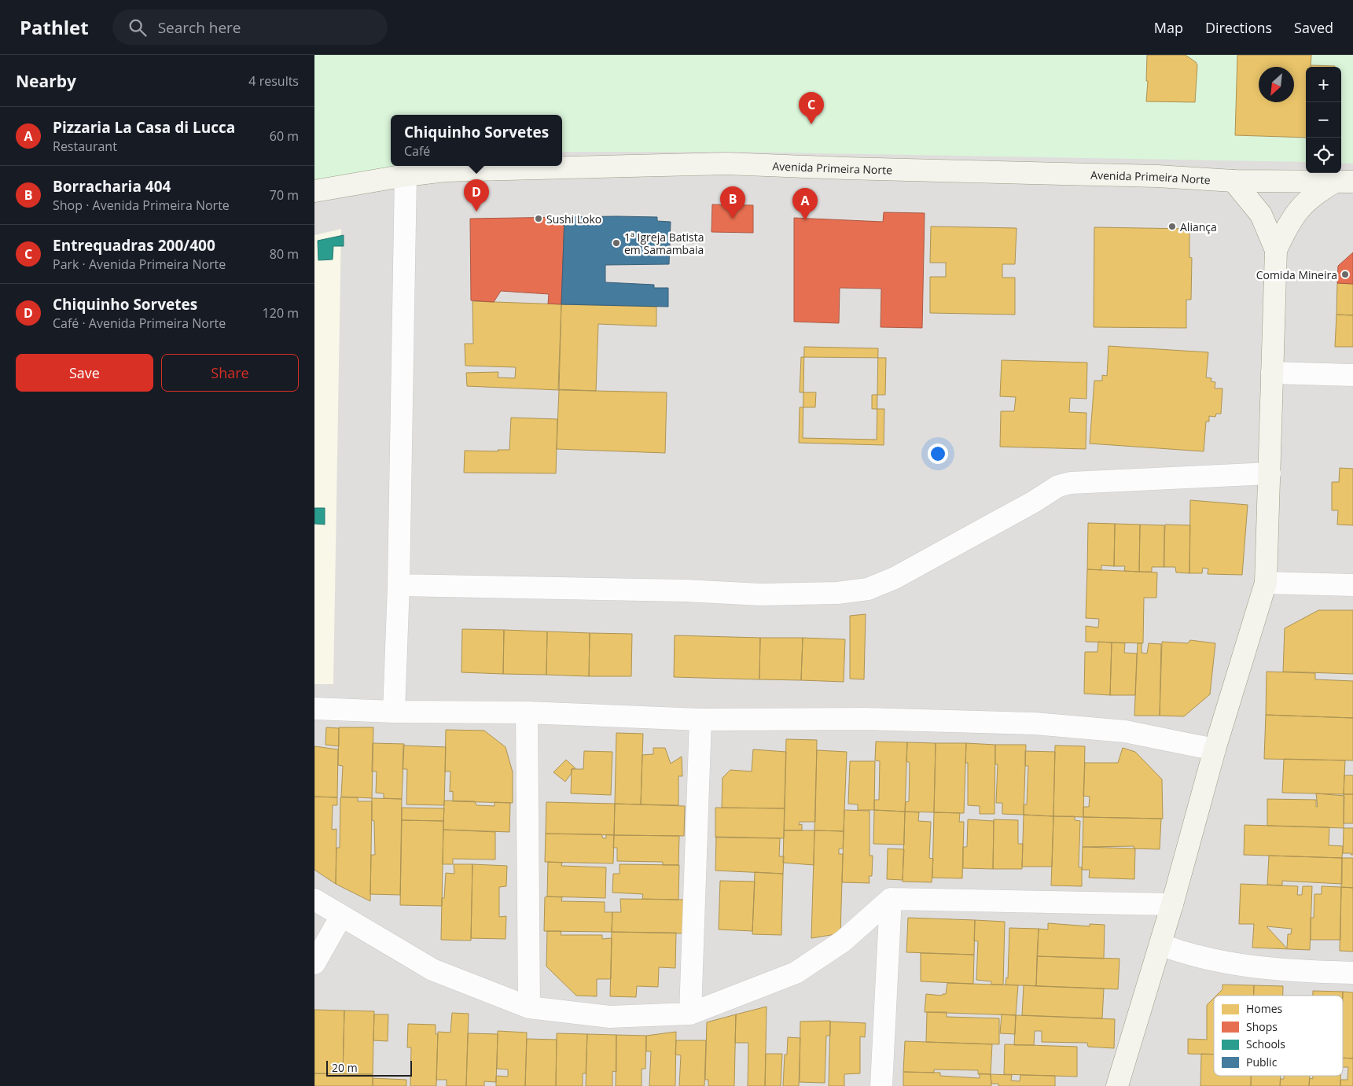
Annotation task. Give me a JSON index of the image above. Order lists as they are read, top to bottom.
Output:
{
  "streets": {
    "street": ["Avenida Primeira Norte"]
  },
  "places": [
    "Sushi Loko",
    "Aliança",
    "1ª Igreja Batista em Samambaia",
    "Comida Mineira"
  ],
  "legend": [
    "Homes",
    "Shops",
    "Schools",
    "Public"
  ],
  "scale_bar": "20 m",
  "north": "bottom left",
  "page": {
    "header": "Pathlet",
    "search": "Search here",
    "nav": ["Map", "Directions", "Saved"],
    "heading": ["Nearby", "4 results"],
    "map_buttons": ["+", "−"],
    "pins": [
      "C",
      "D",
      "B",
      "A"
    ],
    "list": [
      {
        "mark": "A",
        "name": "Pizzaria La Casa di Lucca",
        "note": "Restaurant",
        "value": "60 m"
      },
      {
        "mark": "B",
        "name": "Borracharia 404",
        "note": "Shop · Avenida Primeira Norte",
        "value": "70 m"
      },
      {
        "mark": "C",
        "name": "Entrequadras 200/400",
        "note": "Park · Avenida Primeira Norte",
        "value": "80 m"
      },
      {
        "mark": "D",
        "name": "Chiquinho Sorvetes",
        "note": "Café · Avenida Primeira Norte",
        "value": "120 m"
      }
    ],
    "popup": ["Chiquinho Sorvetes", "Café"],
    "buttons": ["Save", "Share"],
    "scale": "20 m"
  }
}
